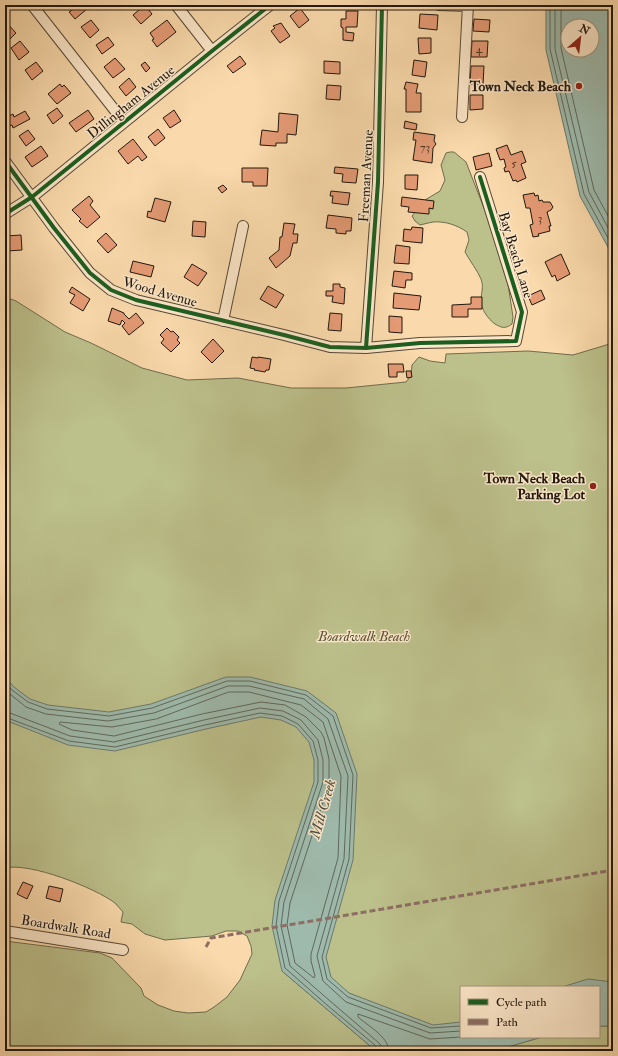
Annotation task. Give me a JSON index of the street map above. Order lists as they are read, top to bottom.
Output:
{
  "streets": {
    "street": [
      "Dillingham Avenue",
      "Freeman Avenue",
      "Bay Beach Lane",
      "Wood Avenue",
      "Boardwalk Road"
    ]
  },
  "crossings": [
    ["Dillingham Avenue", "Wood Avenue"],
    ["Freeman Avenue", "Wood Avenue"],
    ["Bay Beach Lane", "Wood Avenue"]
  ],
  "water": ["Mill Creek"],
  "parks": ["Boardwalk Beach"],
  "places": ["Town Neck Beach", "Town Neck Beach Parking Lot"],
  "house_numbers": [
    "4",
    "73",
    "5",
    "3"
  ],
  "legend": ["Cycle path", "Path"],
  "north": "top right"
}
